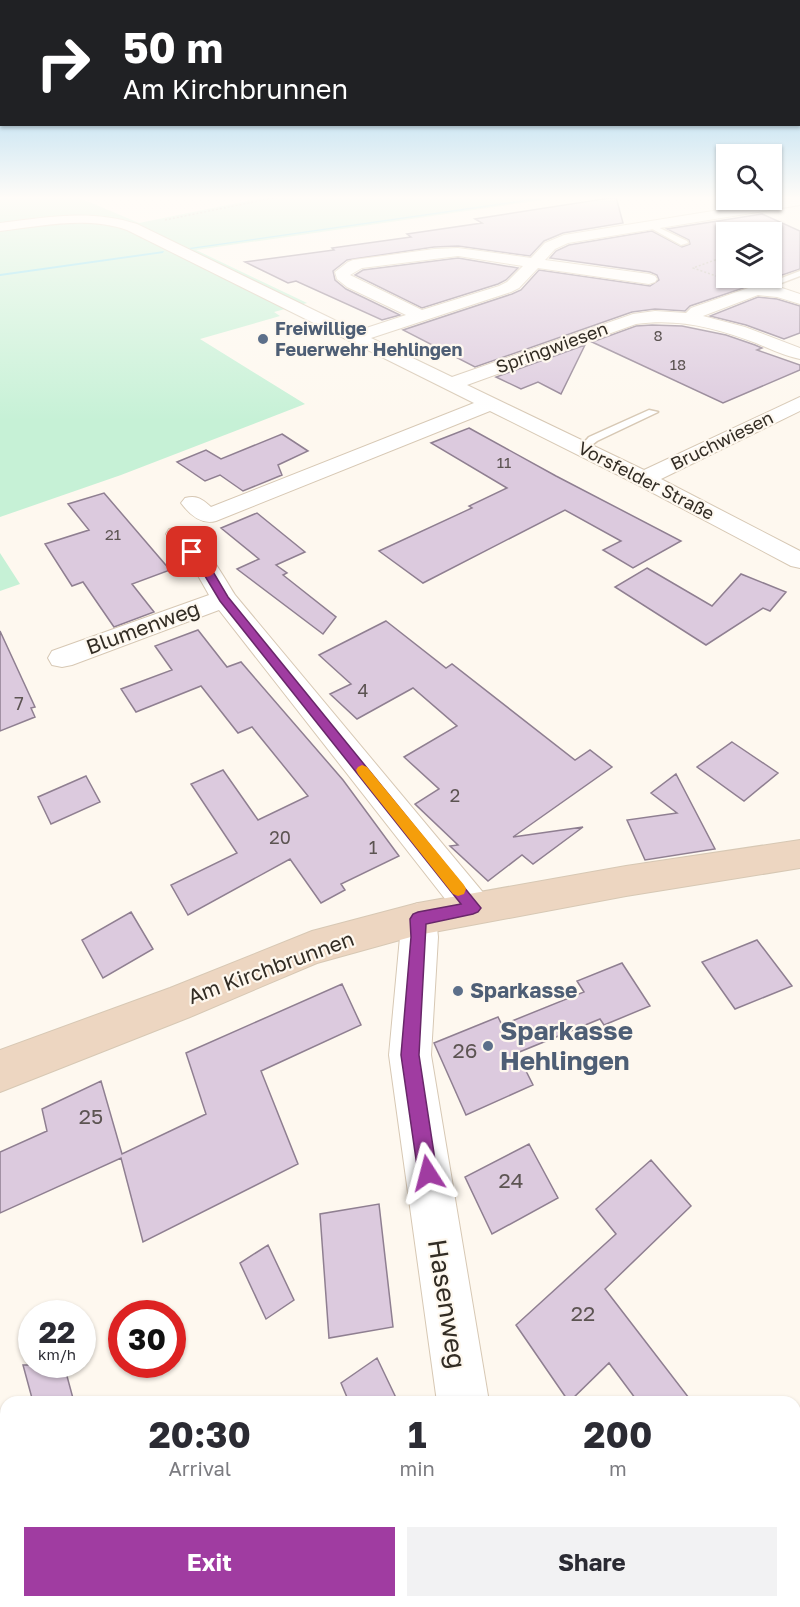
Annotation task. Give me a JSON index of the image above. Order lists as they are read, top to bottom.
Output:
{
  "streets": {
    "main road": ["Am Kirchbrunnen"],
    "street": [
      "Springwiesen",
      "Bruchwiesen",
      "Vorsfelder Straße",
      "Blumenweg",
      "Hasenweg"
    ]
  },
  "crossings": [
    ["Springwiesen", "Vorsfelder Straße"],
    ["Bruchwiesen", "Vorsfelder Straße"],
    ["Blumenweg", "Am Kirchbrunnen"],
    ["Am Kirchbrunnen", "Hasenweg"]
  ],
  "places": ["Freiwillige Feuerwehr Hehlingen", "Sparkasse", "Sparkasse Hehlingen"],
  "house_numbers": [
    "8",
    "18",
    "11",
    "21",
    "4",
    "7",
    "2",
    "20",
    "1",
    "26",
    "25",
    "24",
    "22"
  ],
  "page": {
    "turn": ["50 m", "Am Kirchbrunnen"],
    "speed": "22 km/h",
    "limit": "30",
    "eta": [
      "20:30",
      "Arrival",
      "1",
      "min",
      "200",
      "m"
    ],
    "buttons": ["Exit", "Share"]
  }
}
